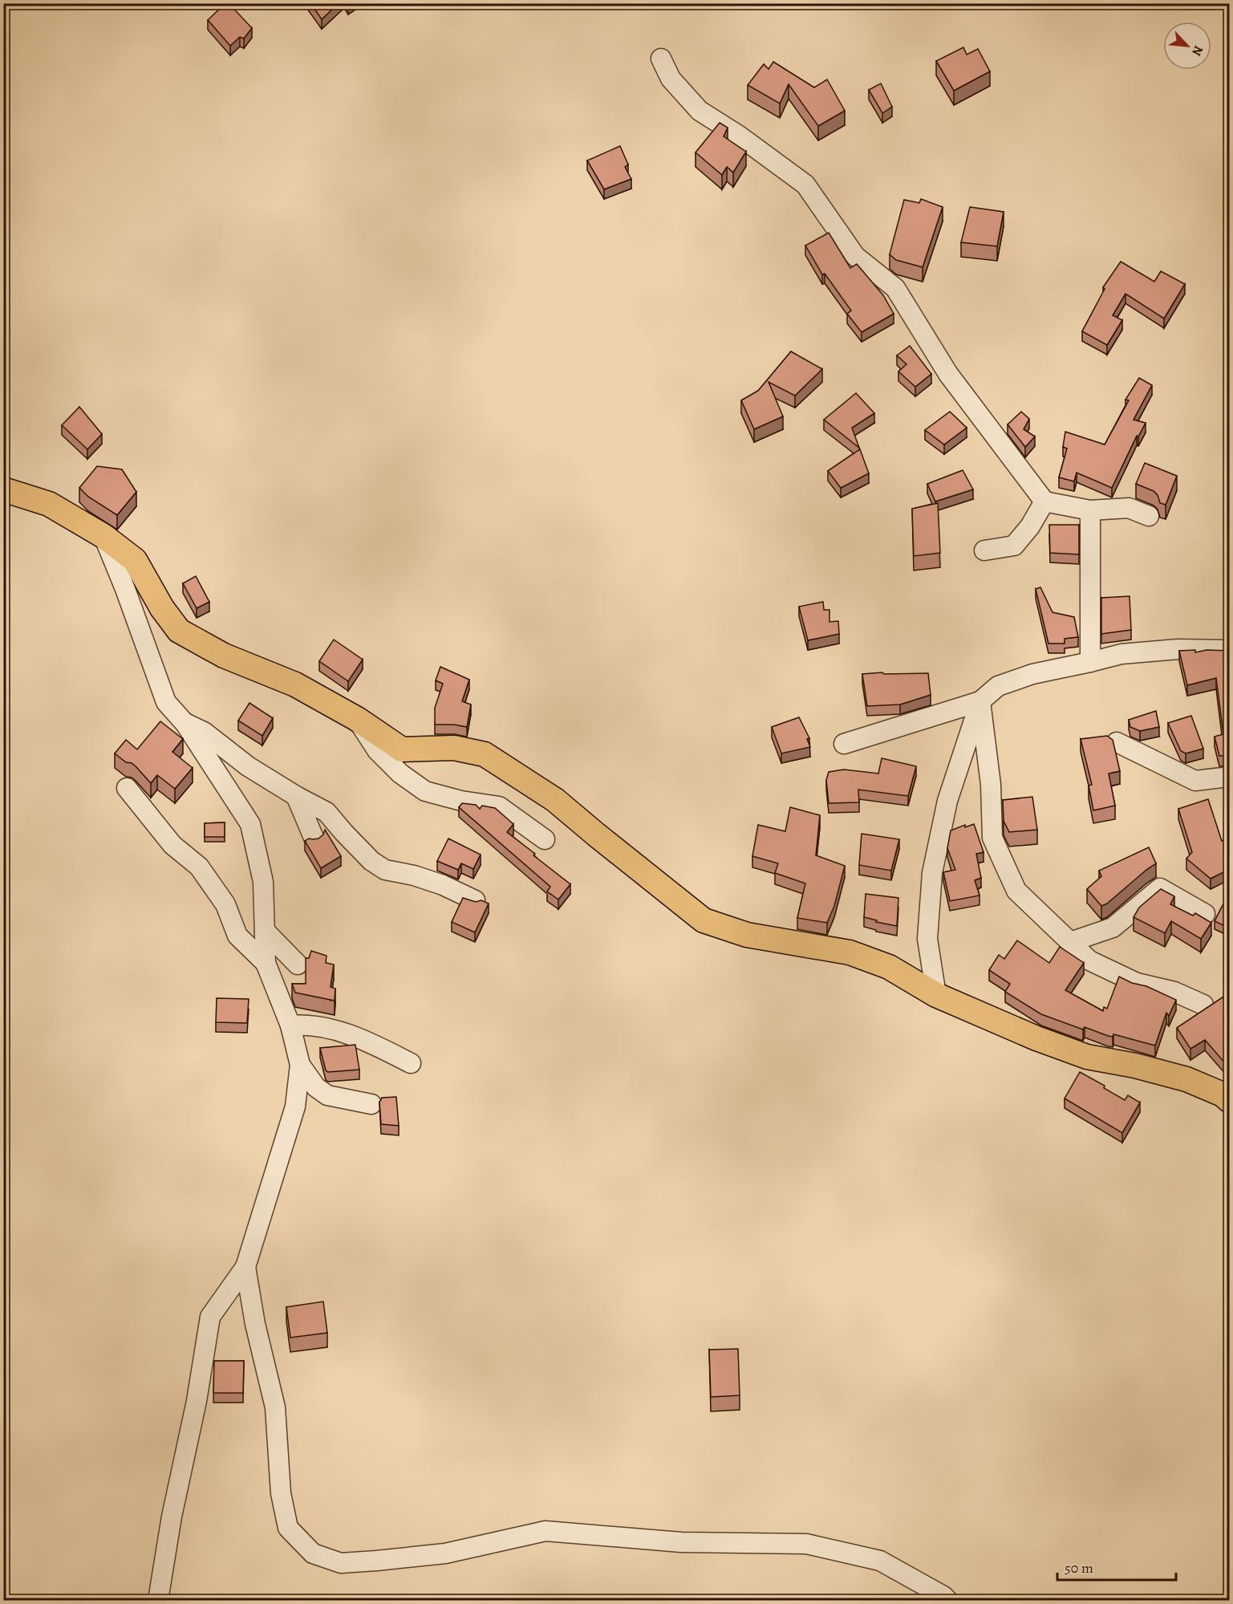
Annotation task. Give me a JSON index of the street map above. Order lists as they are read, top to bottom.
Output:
{
  "scale_bar": "50 m",
  "north": "bottom right"
}
